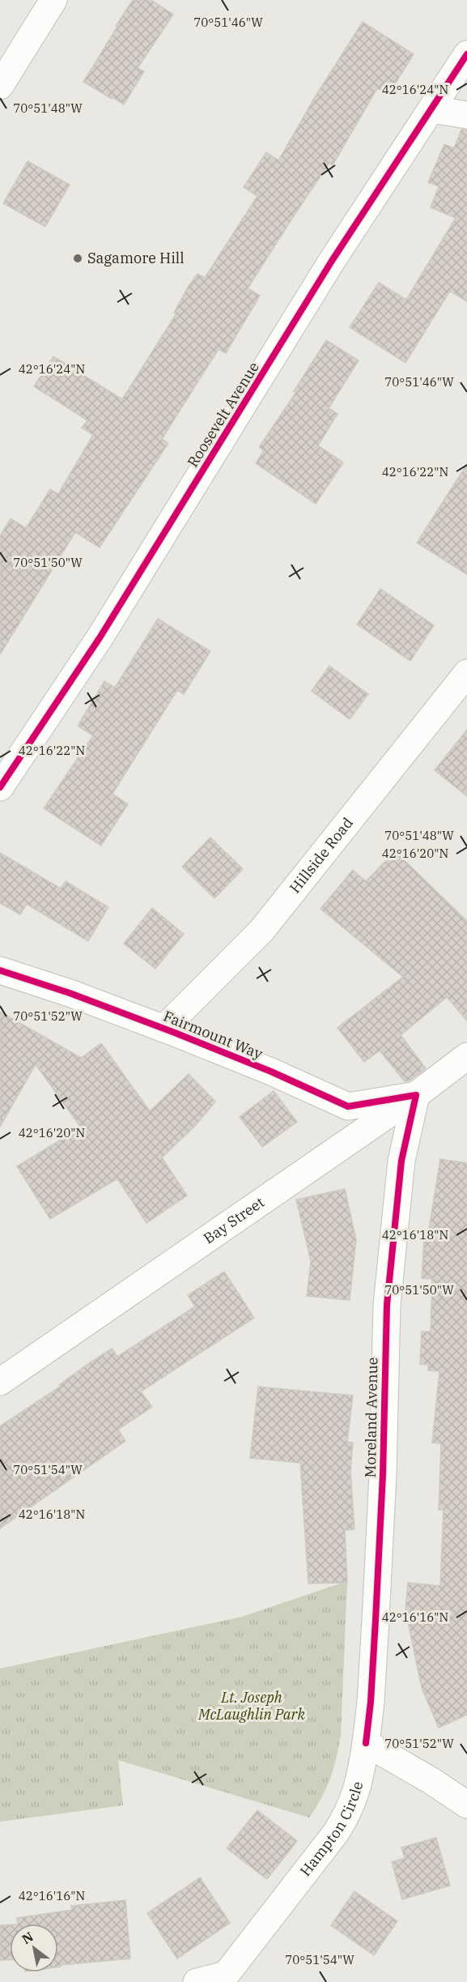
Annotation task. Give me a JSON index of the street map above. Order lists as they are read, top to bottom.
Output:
{
  "streets": {
    "street": [
      "Roosevelt Avenue",
      "Hillside Road",
      "Fairmount Way",
      "Bay Street",
      "Moreland Avenue",
      "Hampton Circle"
    ]
  },
  "crossings": [
    ["Hillside Road", "Fairmount Way"],
    ["Fairmount Way", "Bay Street"],
    ["Fairmount Way", "Moreland Avenue"],
    ["Bay Street", "Moreland Avenue"],
    ["Moreland Avenue", "Hampton Circle"]
  ],
  "parks": ["Lt. Joseph McLaughlin Park"],
  "places": ["Sagamore Hill"],
  "north": "top left",
  "coordinates": [
    "70°51'46\"W",
    "42°16'24\"N",
    "70°51'48\"W",
    "42°16'22\"N",
    "70°51'50\"W",
    "42°16'20\"N",
    "70°51'52\"W",
    "42°16'18\"N",
    "70°51'54\"W",
    "42°16'16\"N"
  ]
}
